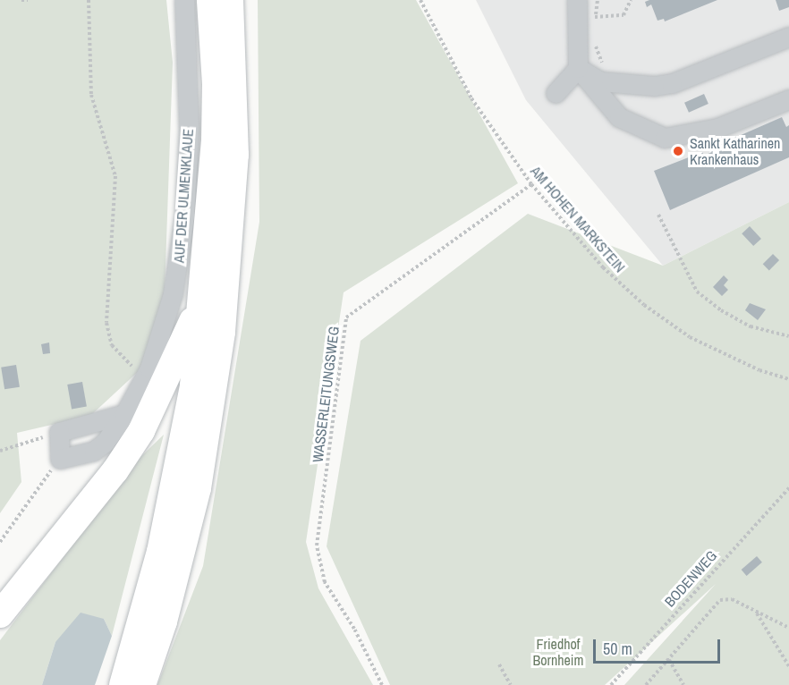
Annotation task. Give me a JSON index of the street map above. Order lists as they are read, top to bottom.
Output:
{
  "streets": {
    "street": ["AUF DER ULMENKLAUE"],
    "path": ["AM HOHEN MARKSTEIN", "WASSERLEITUNGSWEG", "BODENWEG"]
  },
  "crossings": [
    ["AM HOHEN MARKSTEIN", "WASSERLEITUNGSWEG"]
  ],
  "parks": ["Friedhof Bornheim"],
  "places": ["Sankt Katharinen Krankenhaus"],
  "scale_bar": "50 m"
}
